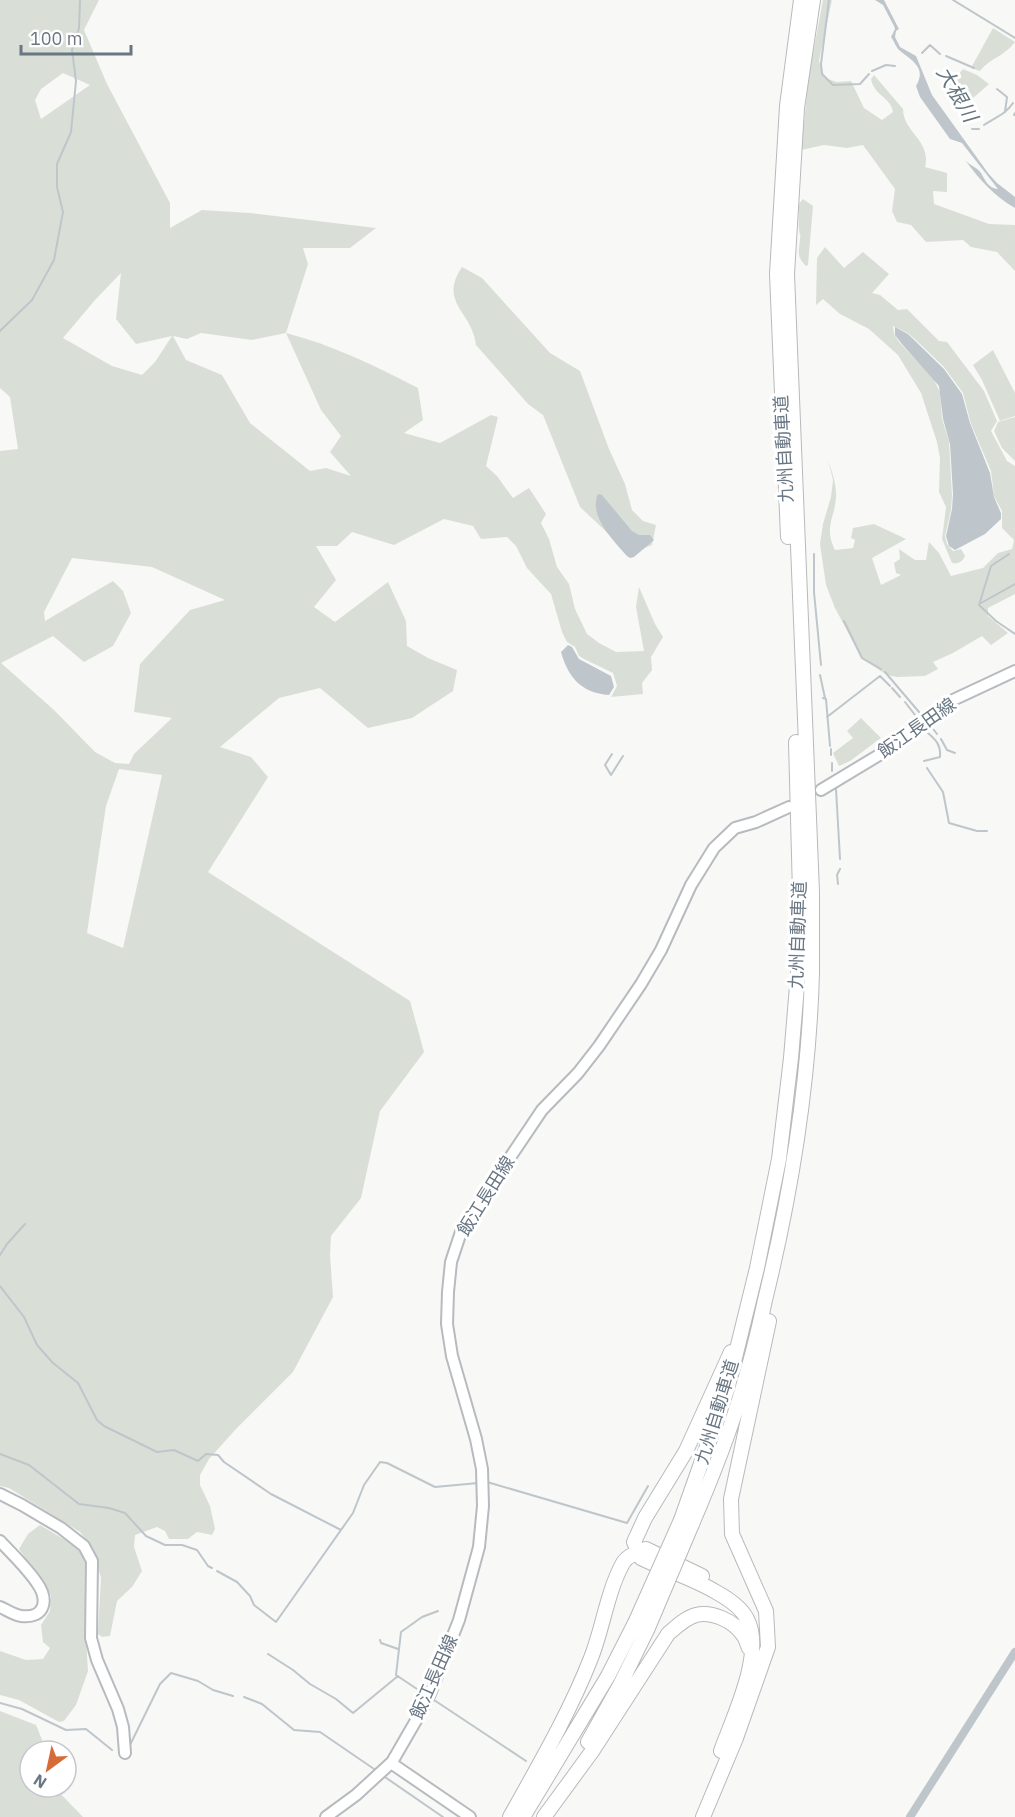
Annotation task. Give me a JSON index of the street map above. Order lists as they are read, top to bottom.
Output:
{
  "streets": {
    "highway": ["九州自動車道"],
    "main road": ["飯江長田線"]
  },
  "water": ["大根川"],
  "scale_bar": "100 m",
  "north": "bottom left"
}
